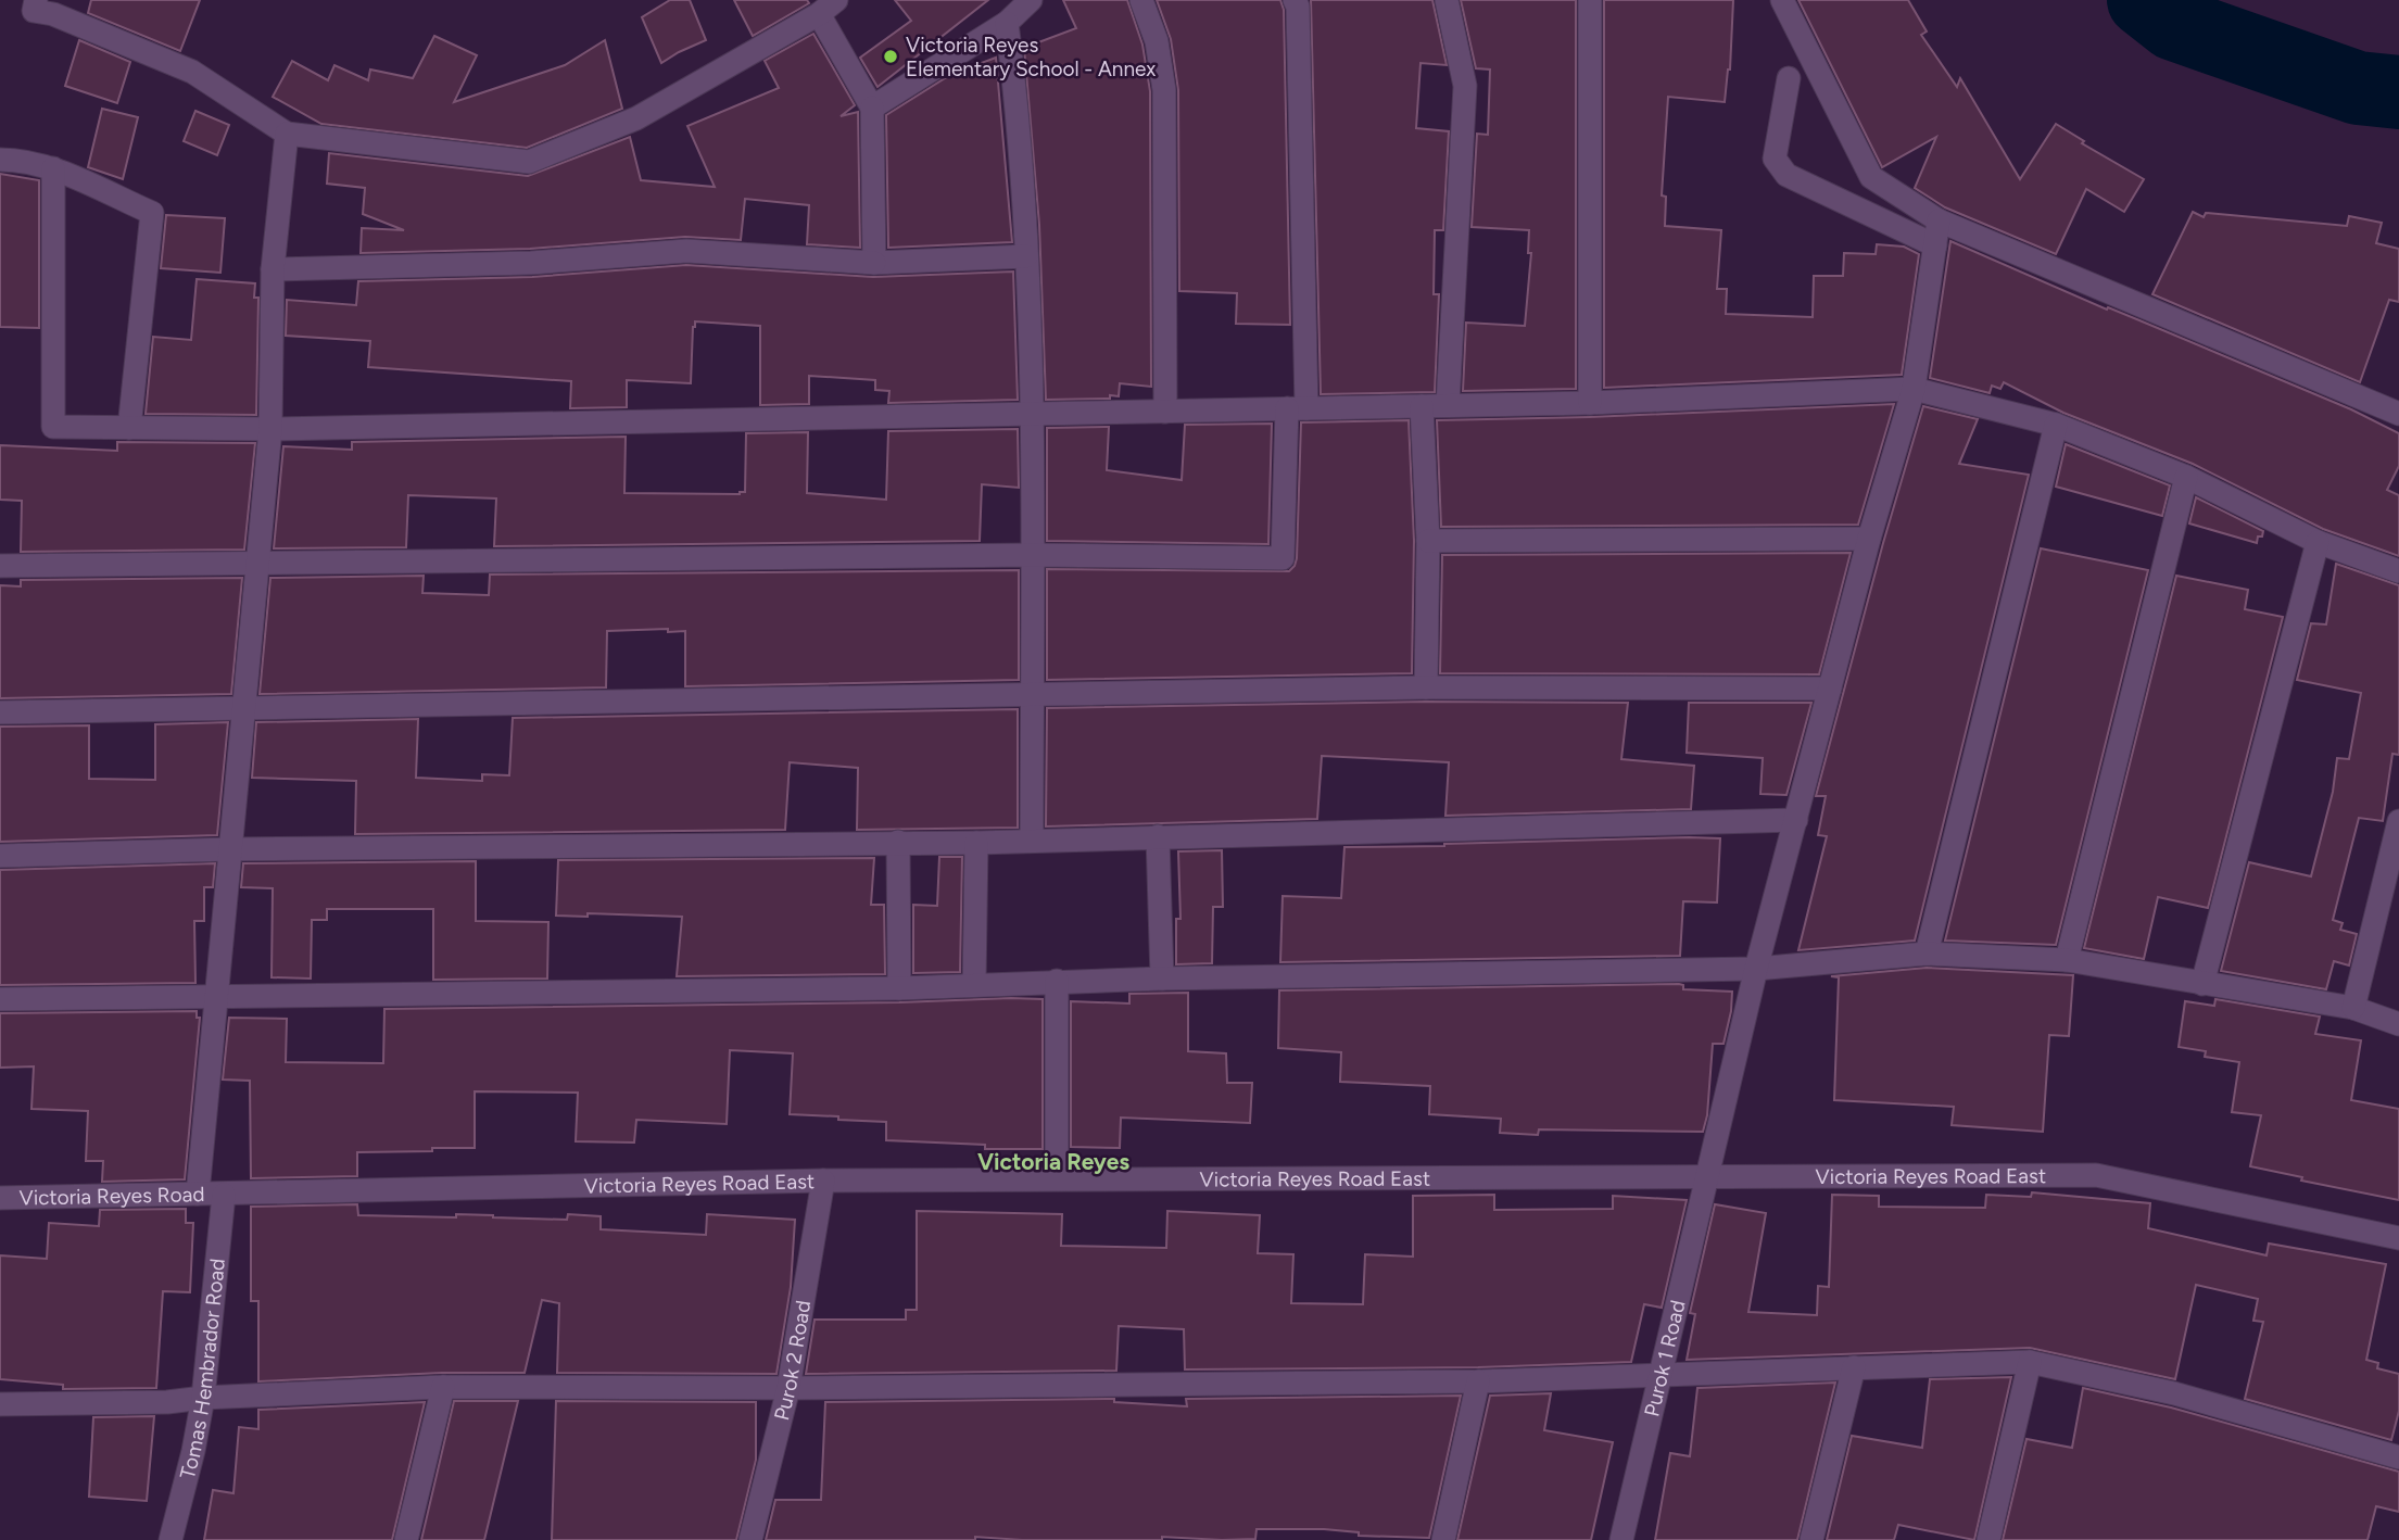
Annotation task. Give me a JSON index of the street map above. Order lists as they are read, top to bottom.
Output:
{
  "streets": {
    "street": [
      "Victoria Reyes Road East",
      "Victoria Reyes Road",
      "Purok 1 Road",
      "Purok 2 Road",
      "Tomas Hembrador Road"
    ]
  },
  "crossings": [
    ["Victoria Reyes Road East", "Victoria Reyes Road"],
    ["Victoria Reyes Road East", "Purok 1 Road"],
    ["Victoria Reyes Road East", "Purok 2 Road"],
    ["Victoria Reyes Road East", "Tomas Hembrador Road"],
    ["Victoria Reyes Road", "Tomas Hembrador Road"]
  ],
  "districts": ["Victoria Reyes"],
  "places": ["Victoria Reyes Elementary School - Annex"]
}
